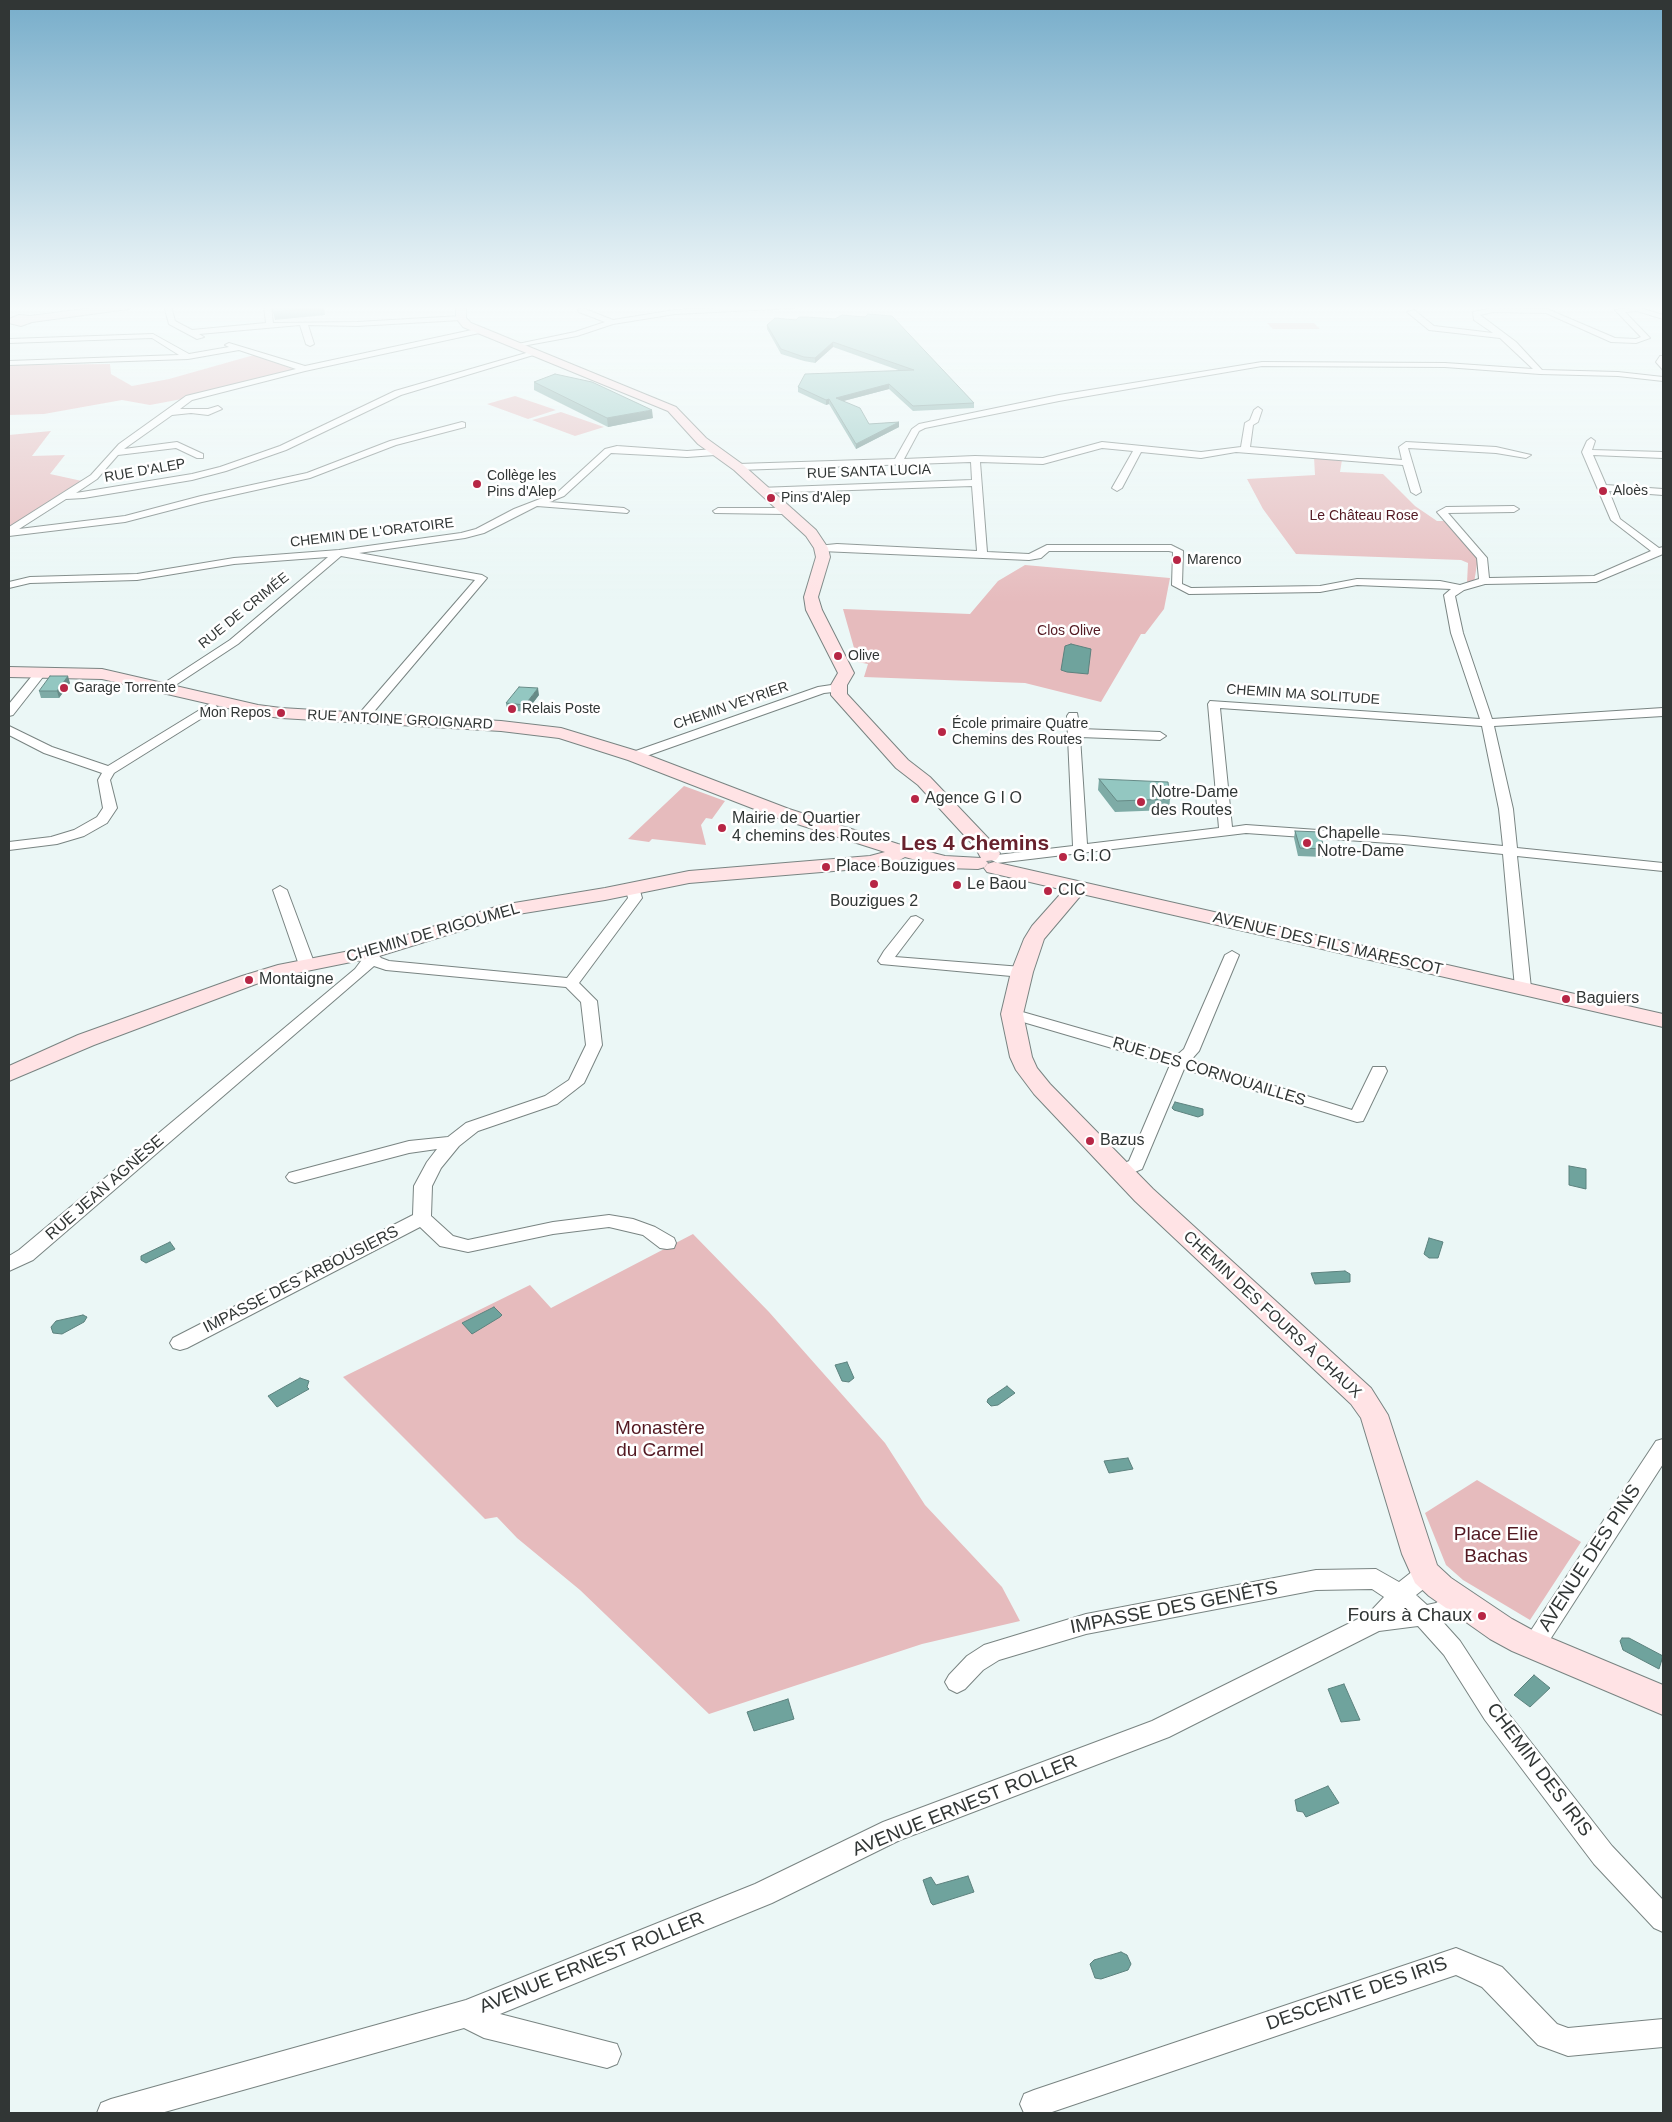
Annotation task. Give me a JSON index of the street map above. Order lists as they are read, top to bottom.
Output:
{
  "streets": {
    "main road": [
      "RUE ANTOINE GROIGNARD",
      "CHEMIN DE RIGOUMEL",
      "AVENUE DES FILS MARESCOT",
      "CHEMIN DES FOURS À CHAUX"
    ],
    "street": [
      "RUE D'ALEP",
      "RUE SANTA LUCIA",
      "CHEMIN DE L'ORATOIRE",
      "RUE DE CRIMÉE",
      "CHEMIN MA SOLITUDE",
      "CHEMIN VEYRIER",
      "RUE DES CORNOUAILLES",
      "RUE JEAN AGNÈSE",
      "IMPASSE DES ARBOUSIERS",
      "AVENUE DES PINS",
      "IMPASSE DES GENÊTS",
      "CHEMIN DES IRIS",
      "AVENUE ERNEST ROLLER",
      "DESCENTE DES IRIS"
    ]
  },
  "crossings": [
    ["CHEMIN DE L'ORATOIRE", "RUE DE CRIMÉE"],
    ["RUE DE CRIMÉE", "RUE ANTOINE GROIGNARD"],
    ["CHEMIN VEYRIER", "RUE ANTOINE GROIGNARD"],
    ["RUE ANTOINE GROIGNARD", "CHEMIN DE RIGOUMEL"],
    ["CHEMIN DE RIGOUMEL", "RUE JEAN AGNÈSE"],
    ["AVENUE DES FILS MARESCOT", "CHEMIN DES FOURS À CHAUX"],
    ["RUE DES CORNOUAILLES", "CHEMIN DES FOURS À CHAUX"],
    ["CHEMIN DES FOURS À CHAUX", "AVENUE DES PINS"],
    ["CHEMIN DES FOURS À CHAUX", "AVENUE ERNEST ROLLER"],
    ["IMPASSE DES GENÊTS", "AVENUE ERNEST ROLLER"],
    ["CHEMIN DES IRIS", "AVENUE ERNEST ROLLER"]
  ],
  "districts": ["Les 4 Chemins"],
  "parks": [
    "Le Château Rose",
    "Clos Olive",
    "Monastère du Carmel",
    "Place Elie Bachas"
  ],
  "places": [
    "Collège les Pins d'Alep",
    "Aloès",
    "Pins d'Alep",
    "Marenco",
    "Olive",
    "Garage Torrente",
    "Relais Poste",
    "Mon Repos",
    "École primaire Quatre Chemins des Routes",
    "Agence G I O",
    "Notre-Dame des Routes",
    "Mairie de Quartier 4 chemins des Routes",
    "Chapelle Notre-Dame",
    "G.I.O",
    "Place Bouzigues",
    "Bouzigues 2",
    "Le Baou",
    "CIC",
    "Montaigne",
    "Baguiers",
    "Bazus",
    "Fours à Chaux"
  ]
}
